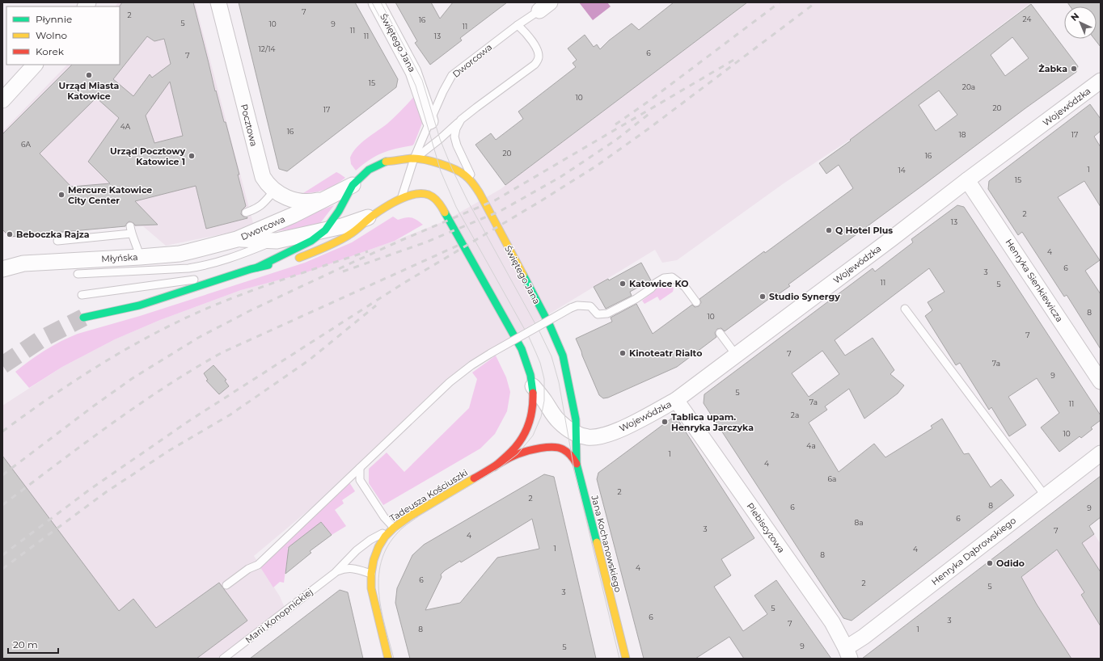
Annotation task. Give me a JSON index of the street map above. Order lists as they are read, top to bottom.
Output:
{
  "streets": {
    "street": [
      "Świętego Jana",
      "Dworcowa",
      "Wojewódzka",
      "Pocztowa",
      "Młyńska",
      "Henryka Sienkiewicza",
      "Tadeusza Kościuszki",
      "Plebiscytowa",
      "Jana Kochanowskiego",
      "Henryka Dąbrowskiego"
    ],
    "lane": ["Marii Konopnickiej"]
  },
  "crossings": [
    ["Świętego Jana", "Dworcowa"],
    ["Świętego Jana", "Wojewódzka"],
    ["Świętego Jana", "Jana Kochanowskiego"],
    ["Dworcowa", "Pocztowa"],
    ["Dworcowa", "Młyńska"],
    ["Wojewódzka", "Henryka Sienkiewicza"],
    ["Wojewódzka", "Tadeusza Kościuszki"],
    ["Wojewódzka", "Plebiscytowa"],
    ["Wojewódzka", "Jana Kochanowskiego"],
    ["Tadeusza Kościuszki", "Jana Kochanowskiego"],
    ["Tadeusza Kościuszki", "Marii Konopnickiej"],
    ["Plebiscytowa", "Henryka Dąbrowskiego"]
  ],
  "places": [
    "Żabka",
    "Urząd Miasta Katowice",
    "Urząd Pocztowy Katowice 1",
    "Mercure Katowice City Center",
    "Q Hotel Plus",
    "Beboczka Rajza",
    "Katowice KO",
    "Studio Synergy",
    "Kinoteatr Rialto",
    "Tablica upam. Henryka Jarczyka",
    "Odido"
  ],
  "house_numbers": [
    "7",
    "2",
    "24",
    "16",
    "5",
    "10",
    "9",
    "11",
    "11",
    "11",
    "13",
    "12/14",
    "6",
    "7",
    "15",
    "20a",
    "10",
    "20",
    "17",
    "4A",
    "16",
    "18",
    "17",
    "6A",
    "20",
    "16",
    "1",
    "14",
    "15",
    "2",
    "13",
    "4",
    "6",
    "3",
    "11",
    "5",
    "8",
    "10",
    "7",
    "7",
    "7a",
    "9",
    "5",
    "7a",
    "11",
    "2a",
    "10",
    "4a",
    "1",
    "4",
    "6a",
    "2",
    "2",
    "8",
    "6",
    "9",
    "6",
    "8a",
    "3",
    "7",
    "4",
    "1",
    "4",
    "8",
    "4",
    "6",
    "2",
    "5",
    "3",
    "5",
    "6",
    "3",
    "7",
    "8",
    "1",
    "9",
    "5"
  ],
  "legend": ["Płynnie", "Wolno", "Korek"],
  "scale_bar": "20 m",
  "north": "top left"
}
